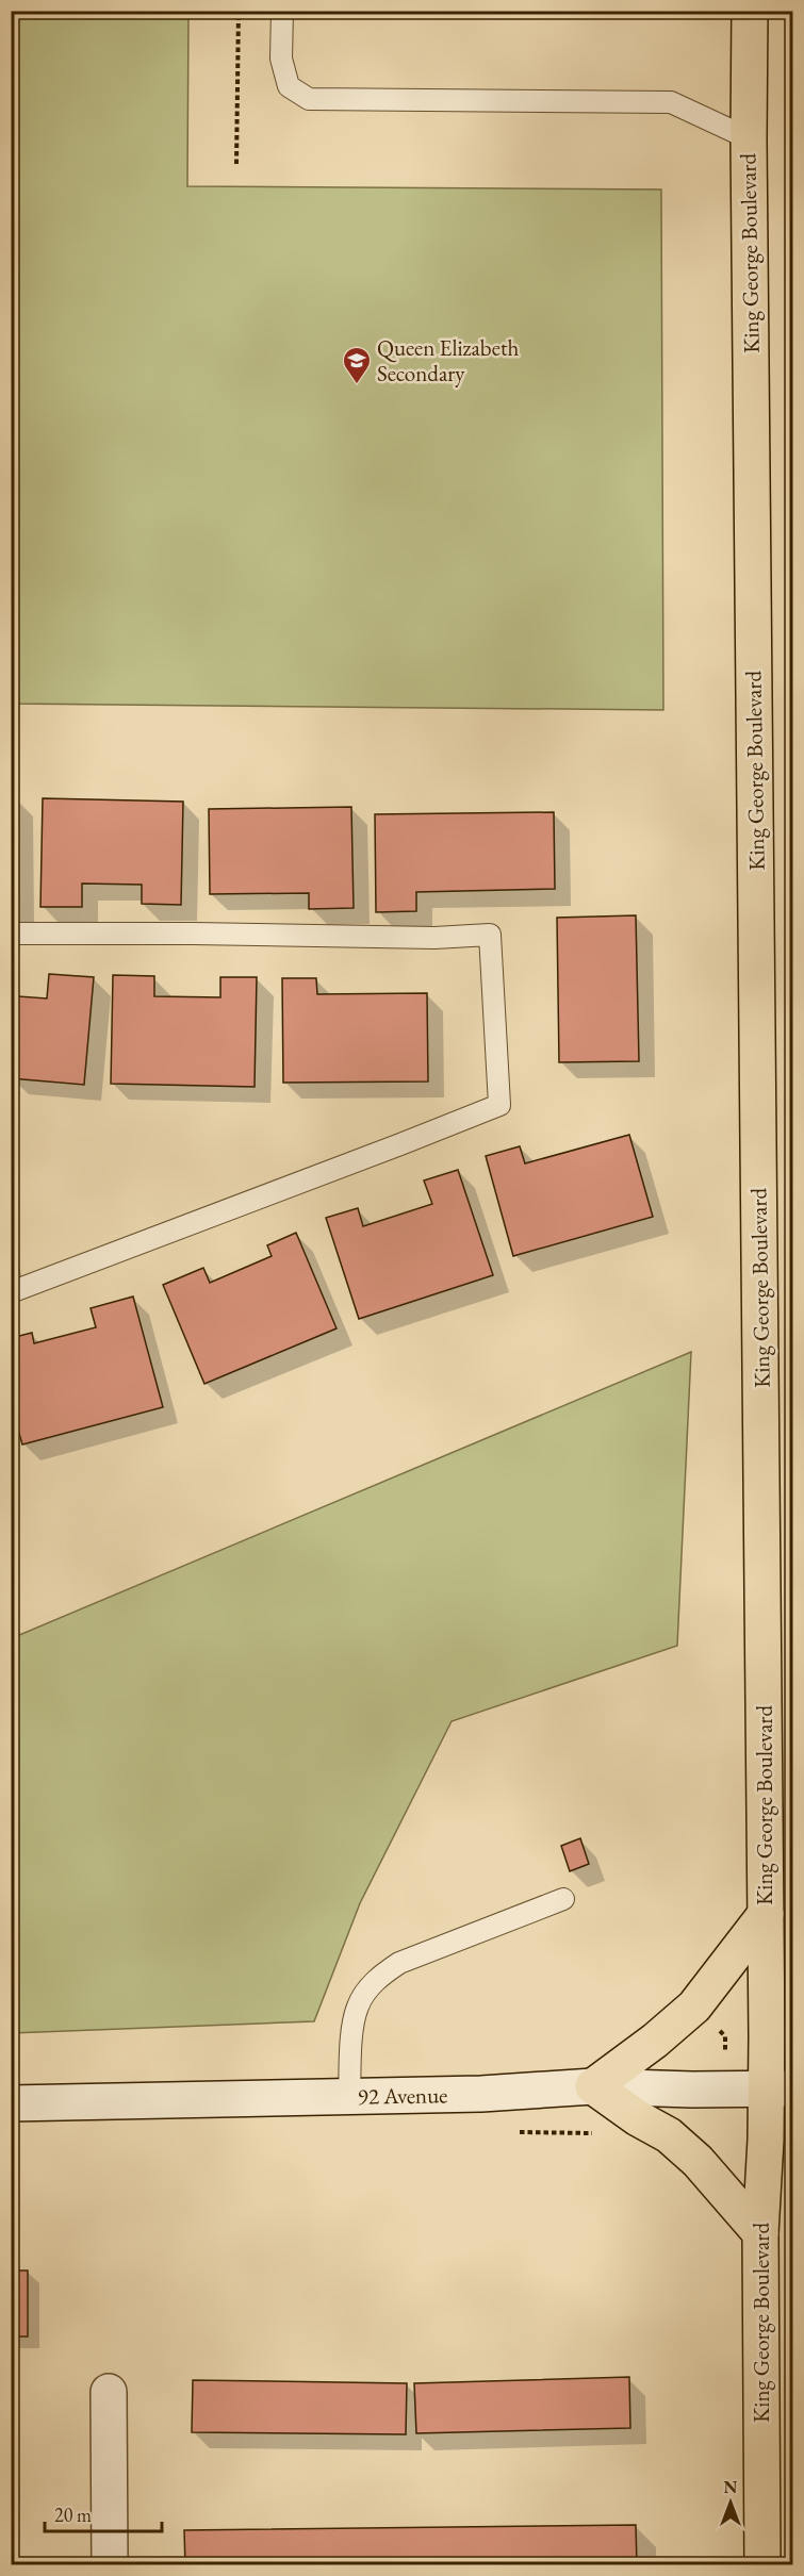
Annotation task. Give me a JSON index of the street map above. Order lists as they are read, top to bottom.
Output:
{
  "streets": {
    "main road": ["King George Boulevard", "92 Avenue"]
  },
  "crossings": [
    ["King George Boulevard", "92 Avenue"]
  ],
  "places": {
    "school or university": ["Queen Elizabeth Secondary"]
  },
  "scale_bar": "20 m",
  "north": "top"
}
